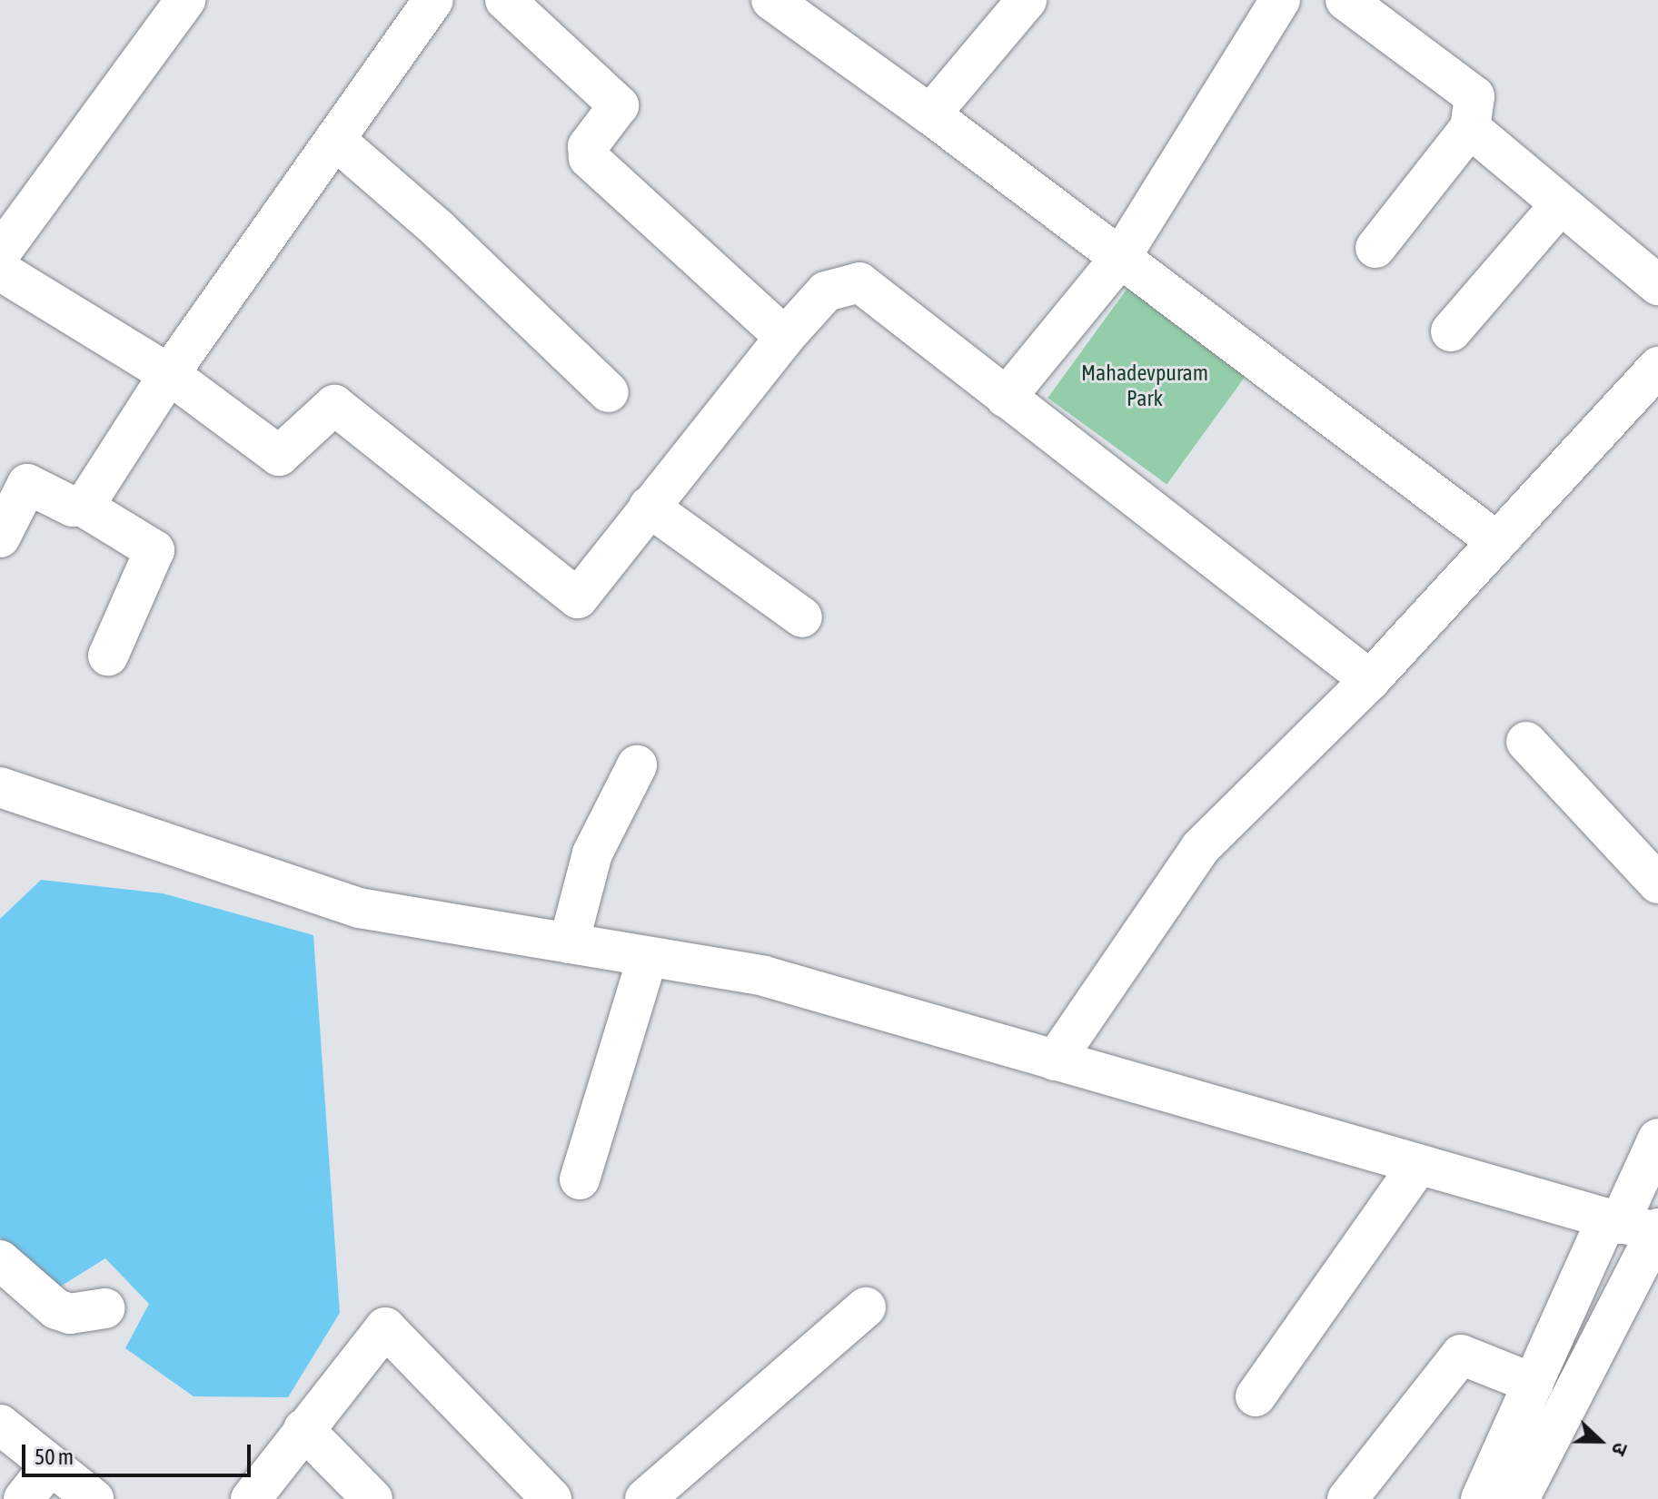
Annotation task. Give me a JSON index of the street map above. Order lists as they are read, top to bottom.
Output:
{
  "parks": ["Mahadevpuram Park"],
  "scale_bar": "50 m",
  "north": "right"
}
